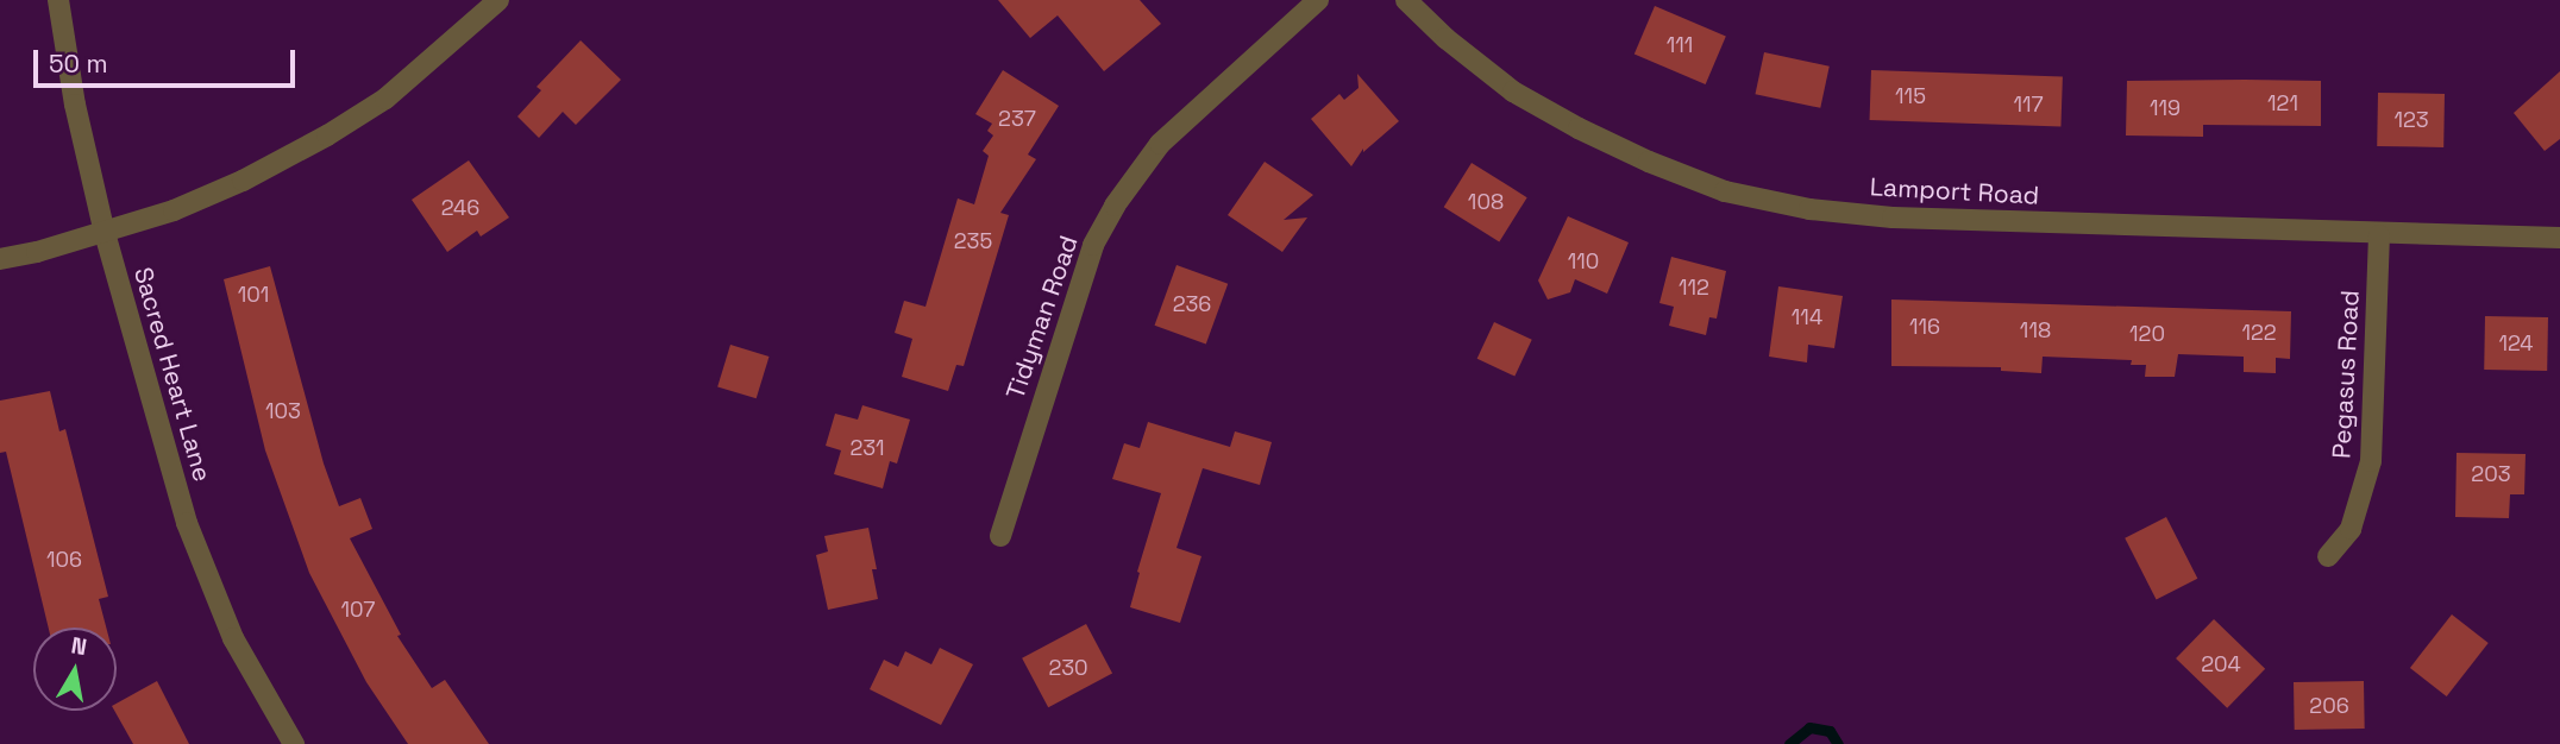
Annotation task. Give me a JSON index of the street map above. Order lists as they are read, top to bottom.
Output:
{
  "streets": {
    "street": [
      "Lamport Road",
      "Tidyman Road",
      "Sacred Heart Lane",
      "Pegasus Road"
    ]
  },
  "crossings": [
    ["Lamport Road", "Pegasus Road"]
  ],
  "house_numbers": [
    "111",
    "115",
    "121",
    "117",
    "119",
    "237",
    "123",
    "108",
    "246",
    "235",
    "110",
    "112",
    "101",
    "236",
    "114",
    "116",
    "118",
    "122",
    "120",
    "124",
    "103",
    "231",
    "203",
    "106",
    "107",
    "204",
    "230",
    "206"
  ],
  "scale_bar": "50 m",
  "north": "top"
}
